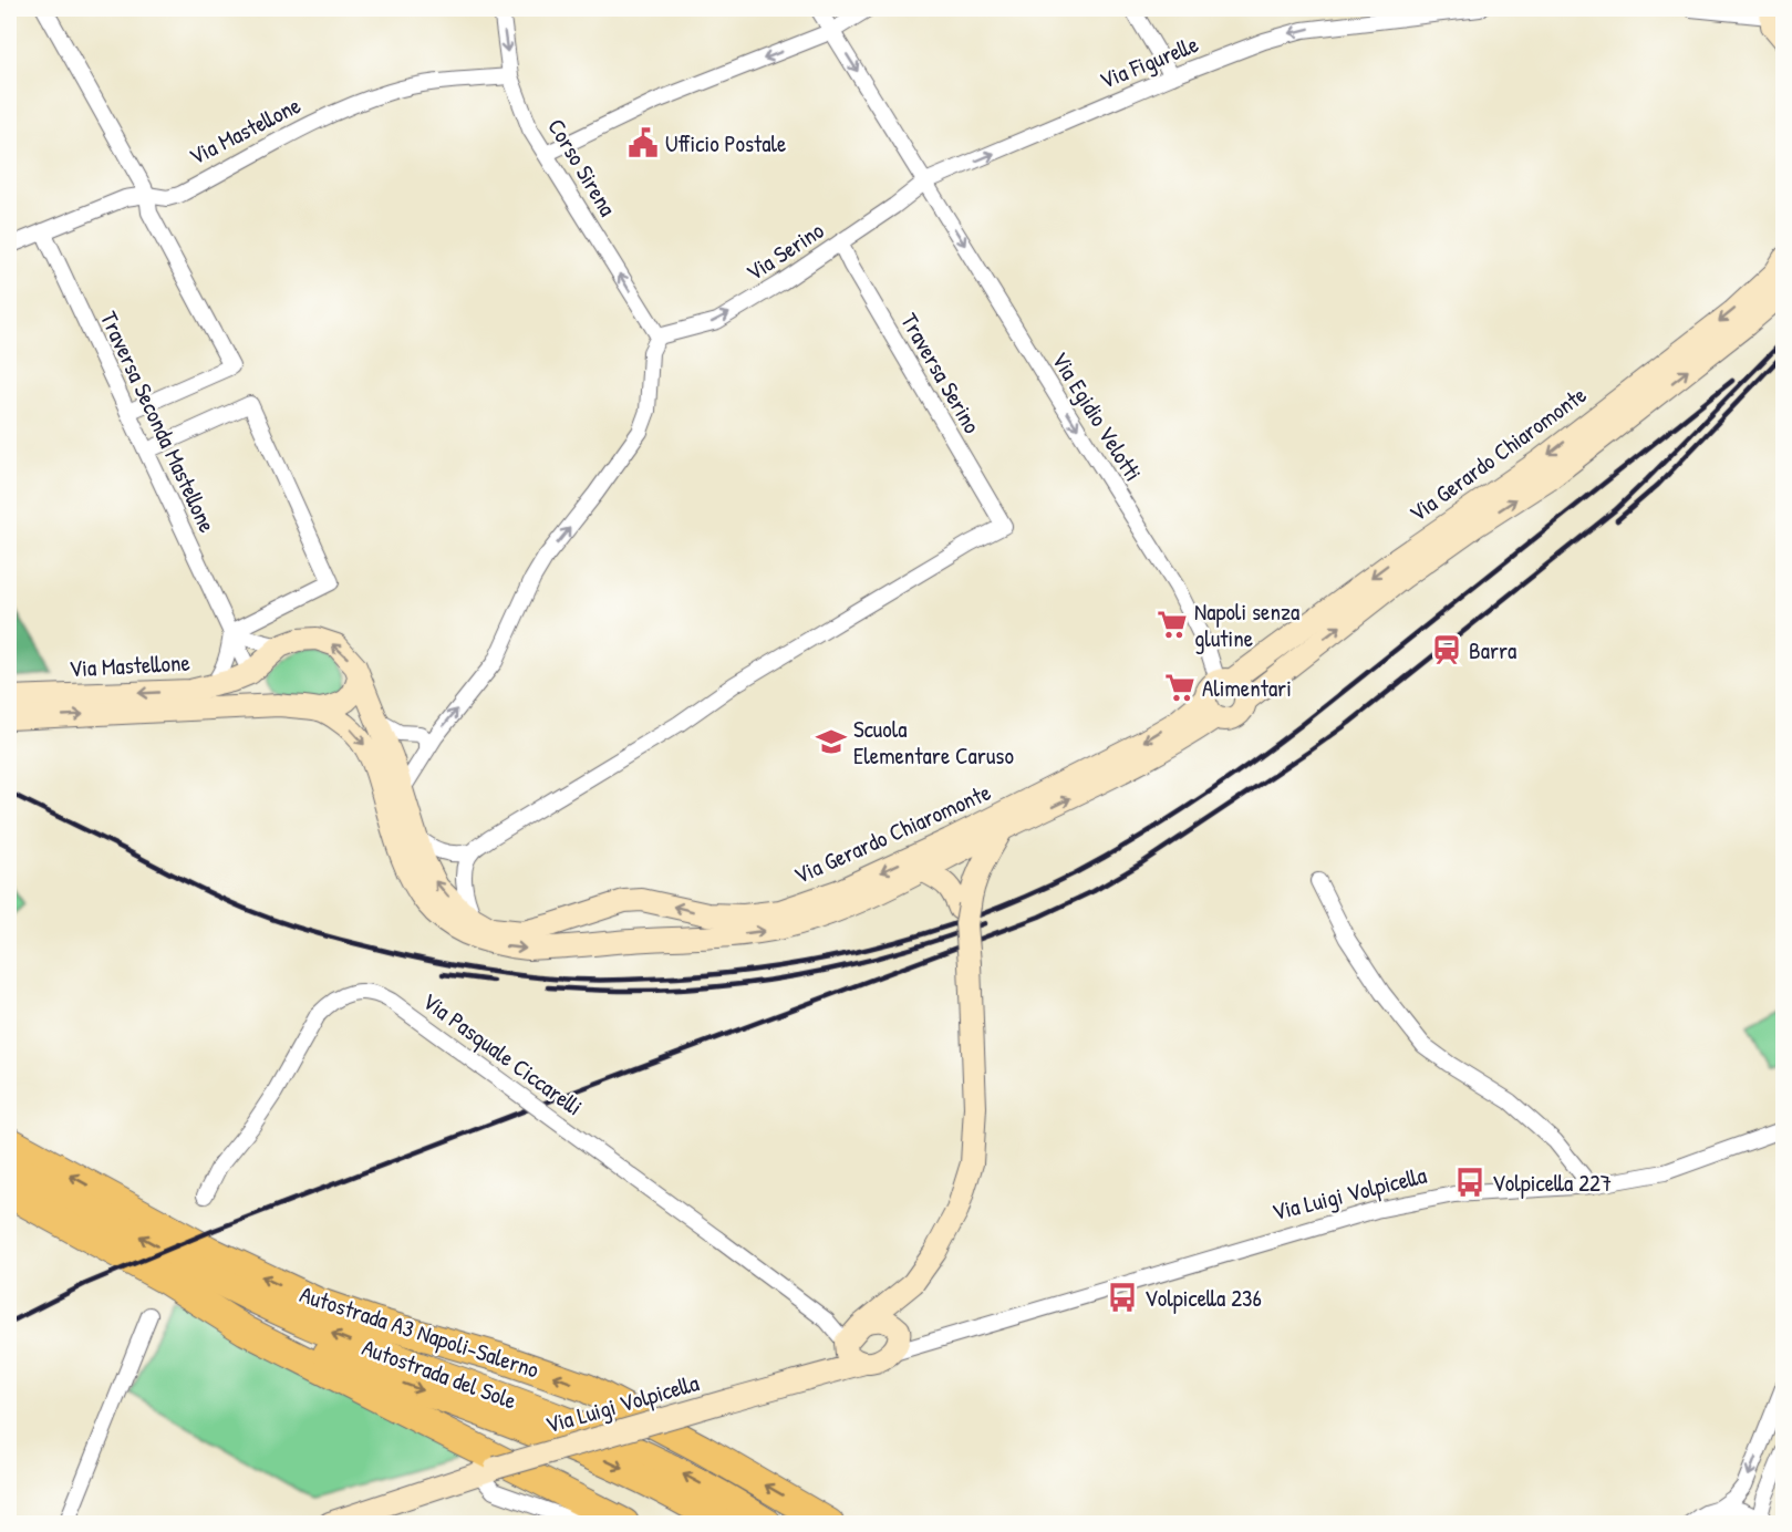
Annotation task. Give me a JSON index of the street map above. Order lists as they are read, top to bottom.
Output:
{
  "streets": {
    "highway": ["Autostrada A3 Napoli-Salerno", "Autostrada del Sole"],
    "street": [
      "Via Figurelle",
      "Via Mastellone",
      "Corso Sirena",
      "Via Serino",
      "Traversa Serino",
      "Via Egidio Velotti",
      "Traversa Seconda Mastellone",
      "Via Gerardo Chiaromonte",
      "Via Pasquale Ciccarelli",
      "Via Luigi Volpicella"
    ]
  },
  "crossings": [
    ["Via Figurelle", "Via Serino"],
    ["Via Figurelle", "Via Egidio Velotti"],
    ["Via Mastellone", "Corso Sirena"],
    ["Via Mastellone", "Traversa Seconda Mastellone"],
    ["Via Mastellone", "Via Gerardo Chiaromonte"],
    ["Corso Sirena", "Via Serino"],
    ["Via Serino", "Traversa Serino"],
    ["Via Serino", "Via Egidio Velotti"],
    ["Via Egidio Velotti", "Via Gerardo Chiaromonte"],
    ["Traversa Seconda Mastellone", "Via Gerardo Chiaromonte"],
    ["Via Pasquale Ciccarelli", "Via Luigi Volpicella"]
  ],
  "one_way": ["Via Serino", "Via Egidio Velotti"],
  "places": {
    "public building": ["Ufficio Postale"],
    "supermarket": ["Napoli senza glutine", "Alimentari"],
    "station": ["Barra"],
    "school or university": ["Scuola Elementare Caruso"],
    "bus stop": ["Volpicella 227", "Volpicella 236"]
  }
}
